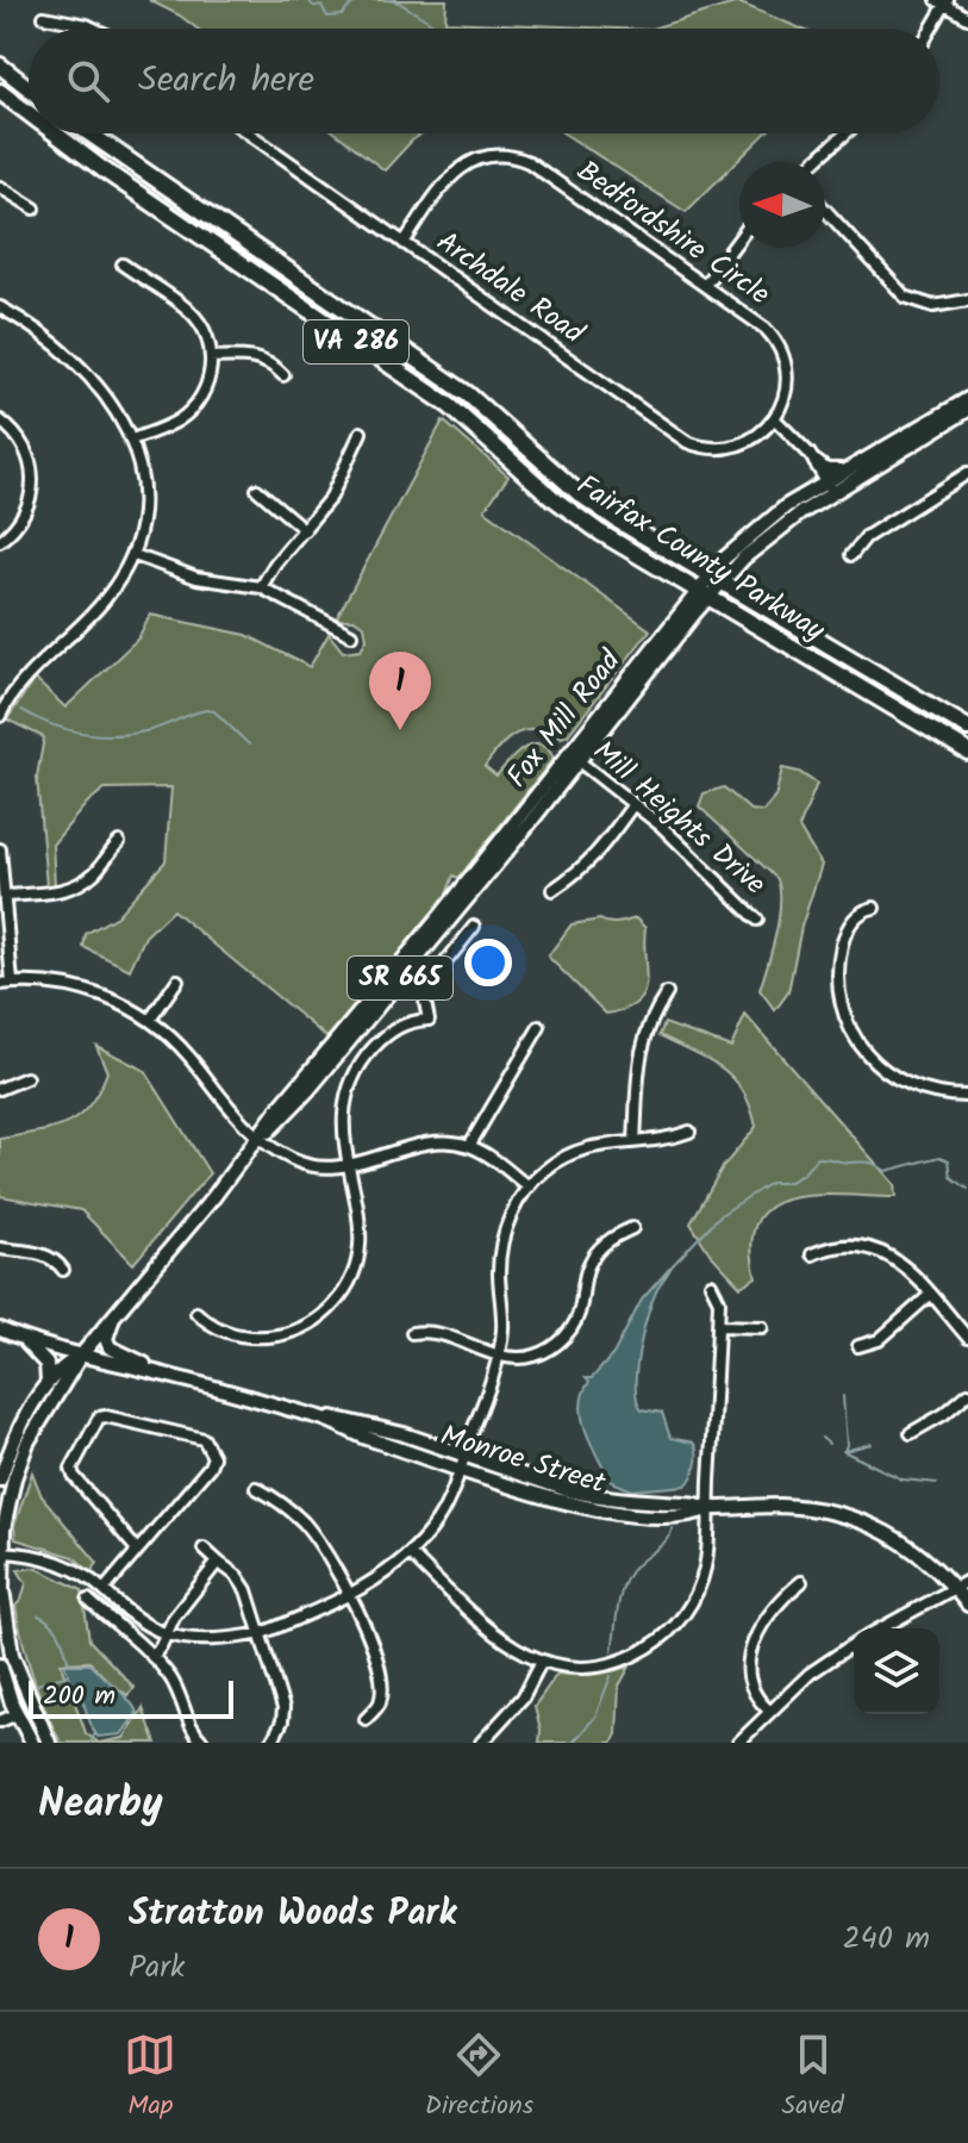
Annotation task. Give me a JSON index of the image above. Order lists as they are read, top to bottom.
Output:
{
  "streets": {
    "highway": ["VA 286", "Fairfax County Parkway"],
    "main road": ["Fox Mill Road", "SR 665", "Monroe Street"],
    "street": ["Bedfordshire Circle", "Archdale Road", "Mill Heights Drive"]
  },
  "crossings": [
    ["Bedfordshire Circle", "Archdale Road"],
    ["Fairfax County Parkway", "Fox Mill Road"],
    ["Fox Mill Road", "Mill Heights Drive"],
    ["Fox Mill Road", "Monroe Street"]
  ],
  "scale_bar": "200 m",
  "north": "left",
  "page": {
    "search": "Search here",
    "pins": "1",
    "scale": "200 m",
    "heading": "Nearby",
    "list": [
      {
        "mark": "1",
        "name": "Stratton Woods Park",
        "note": "Park",
        "value": "240 m"
      }
    ],
    "nav": ["Map", "Directions", "Saved"]
  }
}
